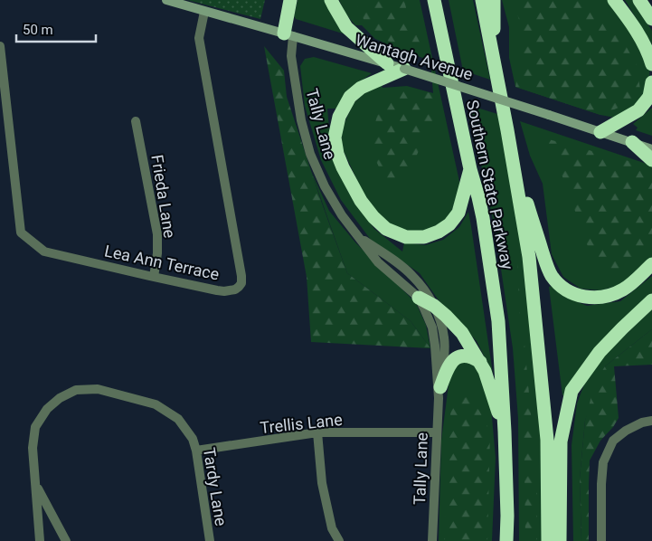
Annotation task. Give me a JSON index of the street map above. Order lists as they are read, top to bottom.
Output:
{
  "streets": {
    "highway": ["Southern State Parkway"],
    "main road": ["Wantagh Avenue"],
    "street": [
      "Tally Lane",
      "Frieda Lane",
      "Lea Ann Terrace",
      "Trellis Lane",
      "Tardy Lane"
    ]
  },
  "crossings": [
    ["Wantagh Avenue", "Tally Lane"],
    ["Wantagh Avenue", "Lea Ann Terrace"],
    ["Tally Lane", "Trellis Lane"],
    ["Frieda Lane", "Lea Ann Terrace"],
    ["Trellis Lane", "Tardy Lane"]
  ],
  "scale_bar": "50 m"
}
